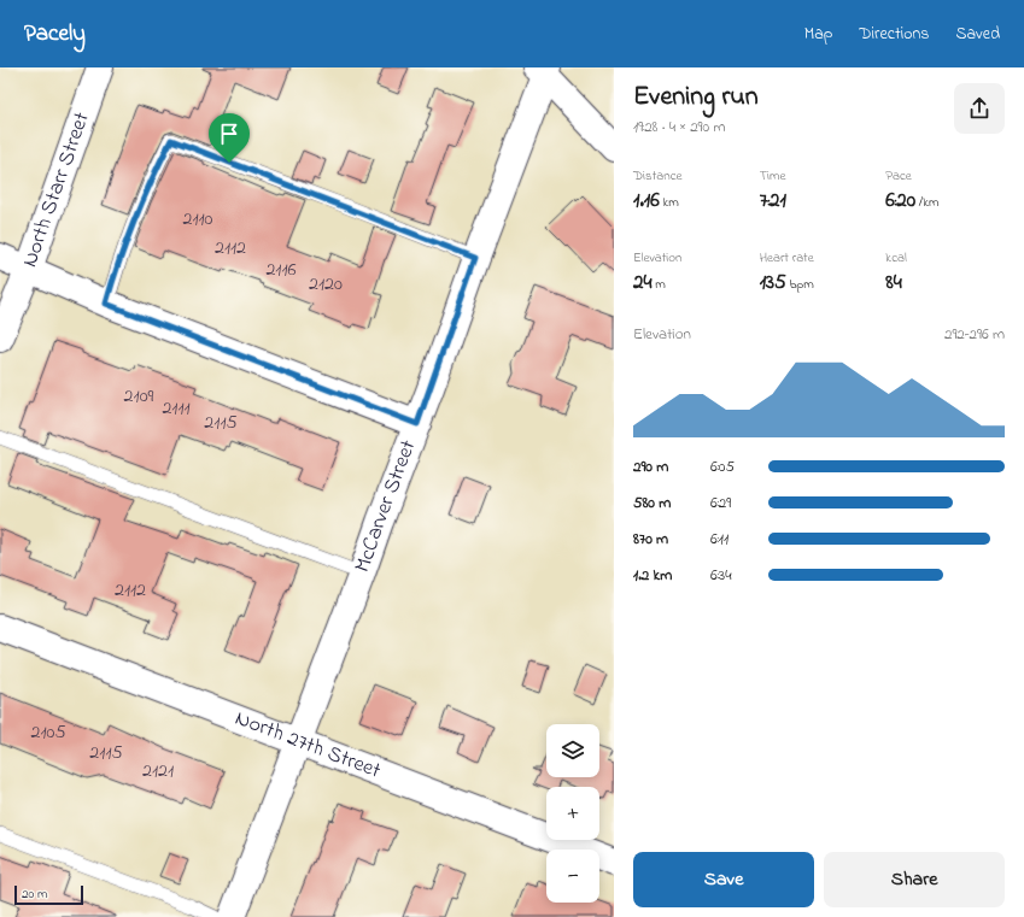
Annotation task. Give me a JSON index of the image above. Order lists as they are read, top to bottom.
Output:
{
  "streets": {
    "street": ["North Starr Street", "McCarver Street", "North 27th Street"]
  },
  "crossings": [
    ["McCarver Street", "North 27th Street"]
  ],
  "house_numbers": [
    "2110",
    "2112",
    "2116",
    "2120",
    "2109",
    "2111",
    "2115",
    "2112",
    "2105",
    "2115",
    "2121"
  ],
  "scale_bar": "20 m",
  "page": {
    "header": "Pacely",
    "nav": ["Map", "Directions", "Saved"],
    "heading": ["Evening run", "19:28 · 4 × 290 m"],
    "stats": [
      ["Distance", "1.16 km"],
      ["Time", "7:21"],
      ["Pace", "6:20 /km"],
      ["Elevation", "24 m"],
      ["Heart rate", "135 bpm"],
      ["kcal", "84"]
    ],
    "chart": ["Elevation", "292–296 m"],
    "list": [
      {
        "name": "290 m",
        "note": "6:05"
      },
      {
        "name": "580 m",
        "note": "6:29"
      },
      {
        "name": "870 m",
        "note": "6:11"
      },
      {
        "name": "1.2 km",
        "note": "6:34"
      }
    ],
    "map_buttons": ["+", "−"],
    "buttons": ["Save", "Share"],
    "scale": "20 m"
  }
}
